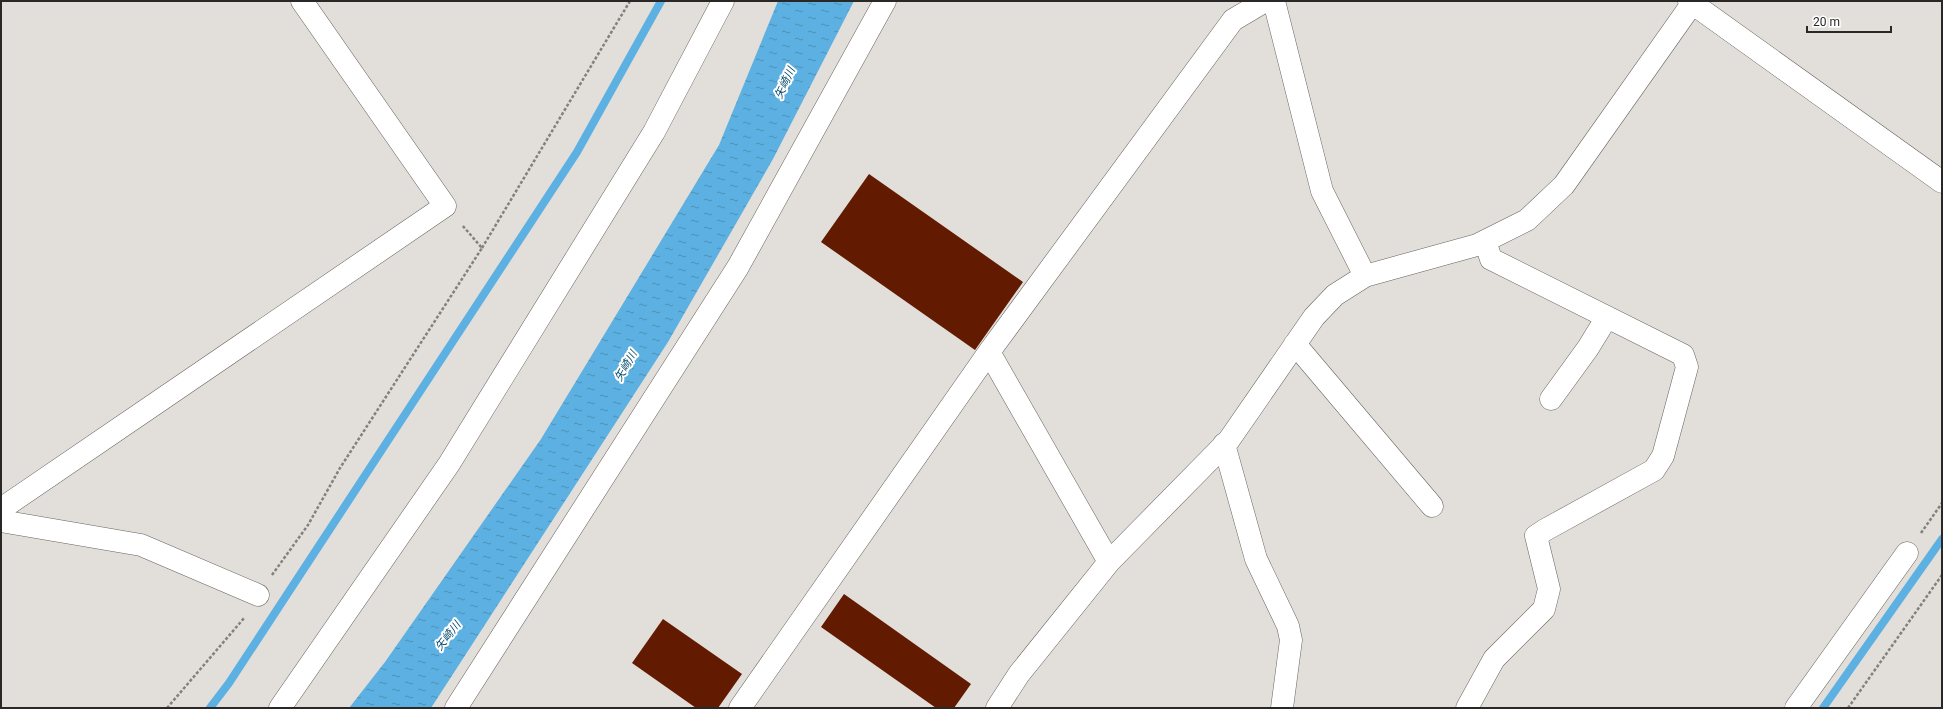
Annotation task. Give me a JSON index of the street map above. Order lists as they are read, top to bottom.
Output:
{
  "water": ["矢崎川"],
  "scale_bar": "20 m"
}
